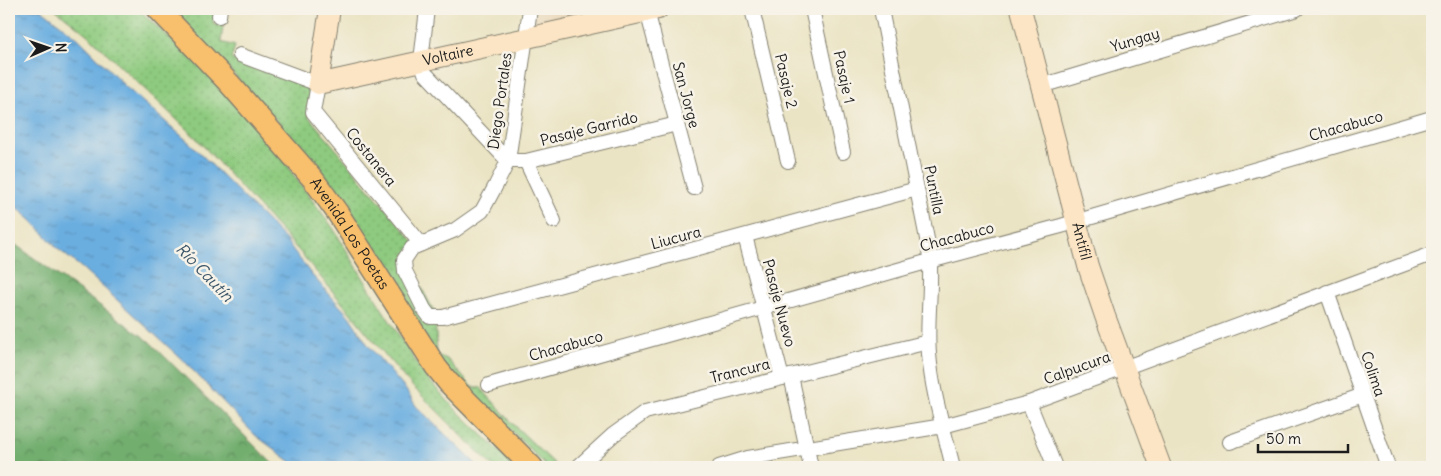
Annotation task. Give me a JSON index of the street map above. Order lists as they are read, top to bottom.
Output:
{
  "streets": {
    "main road": ["Avenida Los Poetas"],
    "street": [
      "Yungay",
      "Voltaire",
      "Pasaje 1",
      "Pasaje 2",
      "San Jorge",
      "Diego Portales",
      "Chacabuco",
      "Pasaje Garrido",
      "Costanera",
      "Puntilla",
      "Liucura",
      "Antifil",
      "Pasaje Nuevo",
      "Calpucura",
      "Trancura",
      "Colima"
    ]
  },
  "crossings": [
    ["Yungay", "Antifil"],
    ["Voltaire", "San Jorge"],
    ["Voltaire", "Diego Portales"],
    ["Voltaire", "Costanera"],
    ["San Jorge", "Pasaje Garrido"],
    ["Diego Portales", "Pasaje Garrido"],
    ["Diego Portales", "Costanera"],
    ["Diego Portales", "Liucura"],
    ["Chacabuco", "Puntilla"],
    ["Chacabuco", "Antifil"],
    ["Chacabuco", "Pasaje Nuevo"],
    ["Costanera", "Liucura"],
    ["Puntilla", "Liucura"],
    ["Puntilla", "Calpucura"],
    ["Puntilla", "Trancura"],
    ["Liucura", "Pasaje Nuevo"],
    ["Antifil", "Calpucura"],
    ["Pasaje Nuevo", "Calpucura"],
    ["Pasaje Nuevo", "Trancura"],
    ["Calpucura", "Colima"]
  ],
  "water": ["Río Cautín"],
  "scale_bar": "50 m",
  "north": "right"
}
